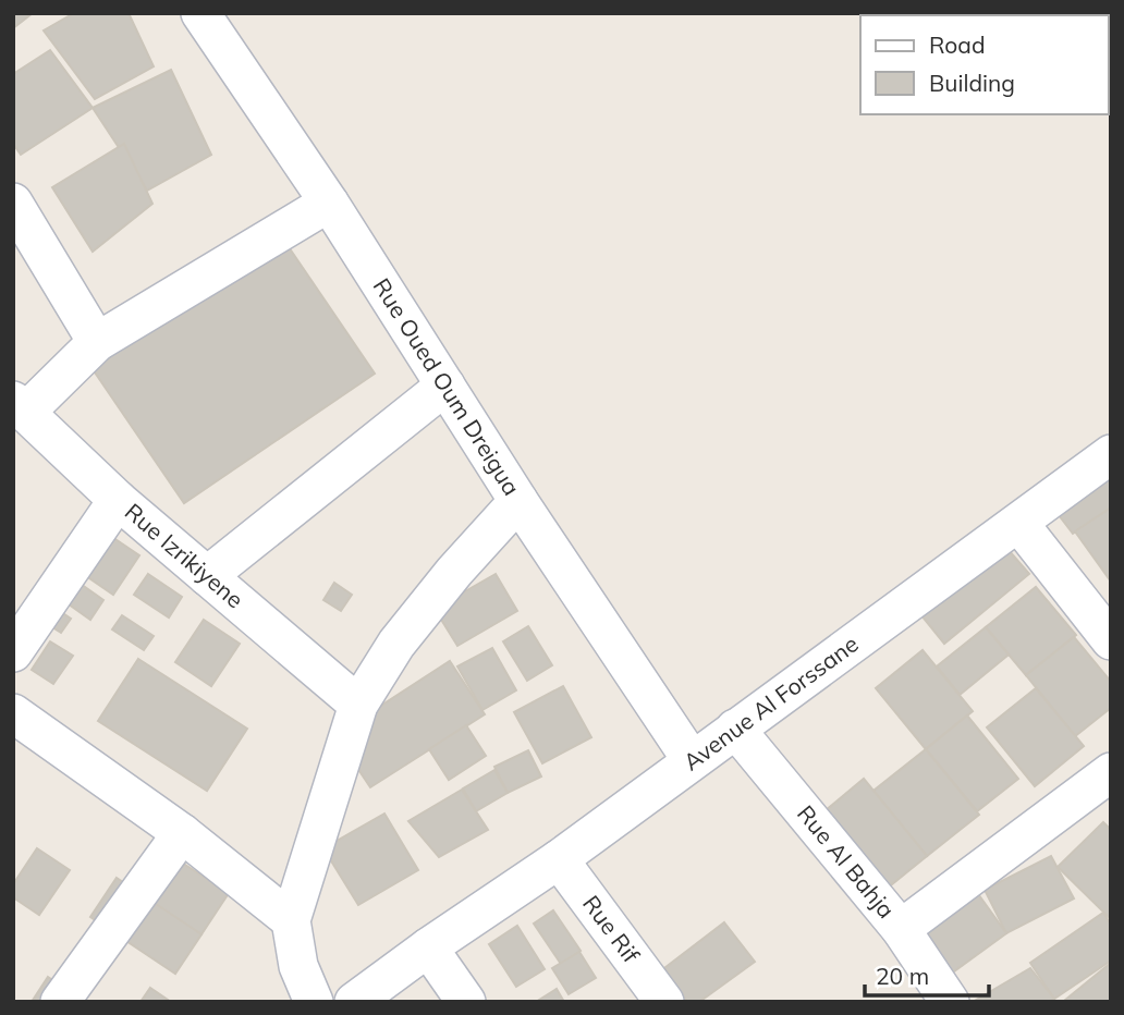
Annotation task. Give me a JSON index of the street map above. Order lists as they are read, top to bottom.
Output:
{
  "streets": {
    "street": [
      "Rue Oued Oum Dreigua",
      "Rue Izrikiyene",
      "Avenue Al Forssane",
      "Rue Al Bahja",
      "Rue Rif"
    ]
  },
  "crossings": [
    ["Rue Oued Oum Dreigua", "Avenue Al Forssane"],
    ["Avenue Al Forssane", "Rue Al Bahja"],
    ["Avenue Al Forssane", "Rue Rif"]
  ],
  "legend": ["Road", "Building"],
  "scale_bar": "20 m"
}
